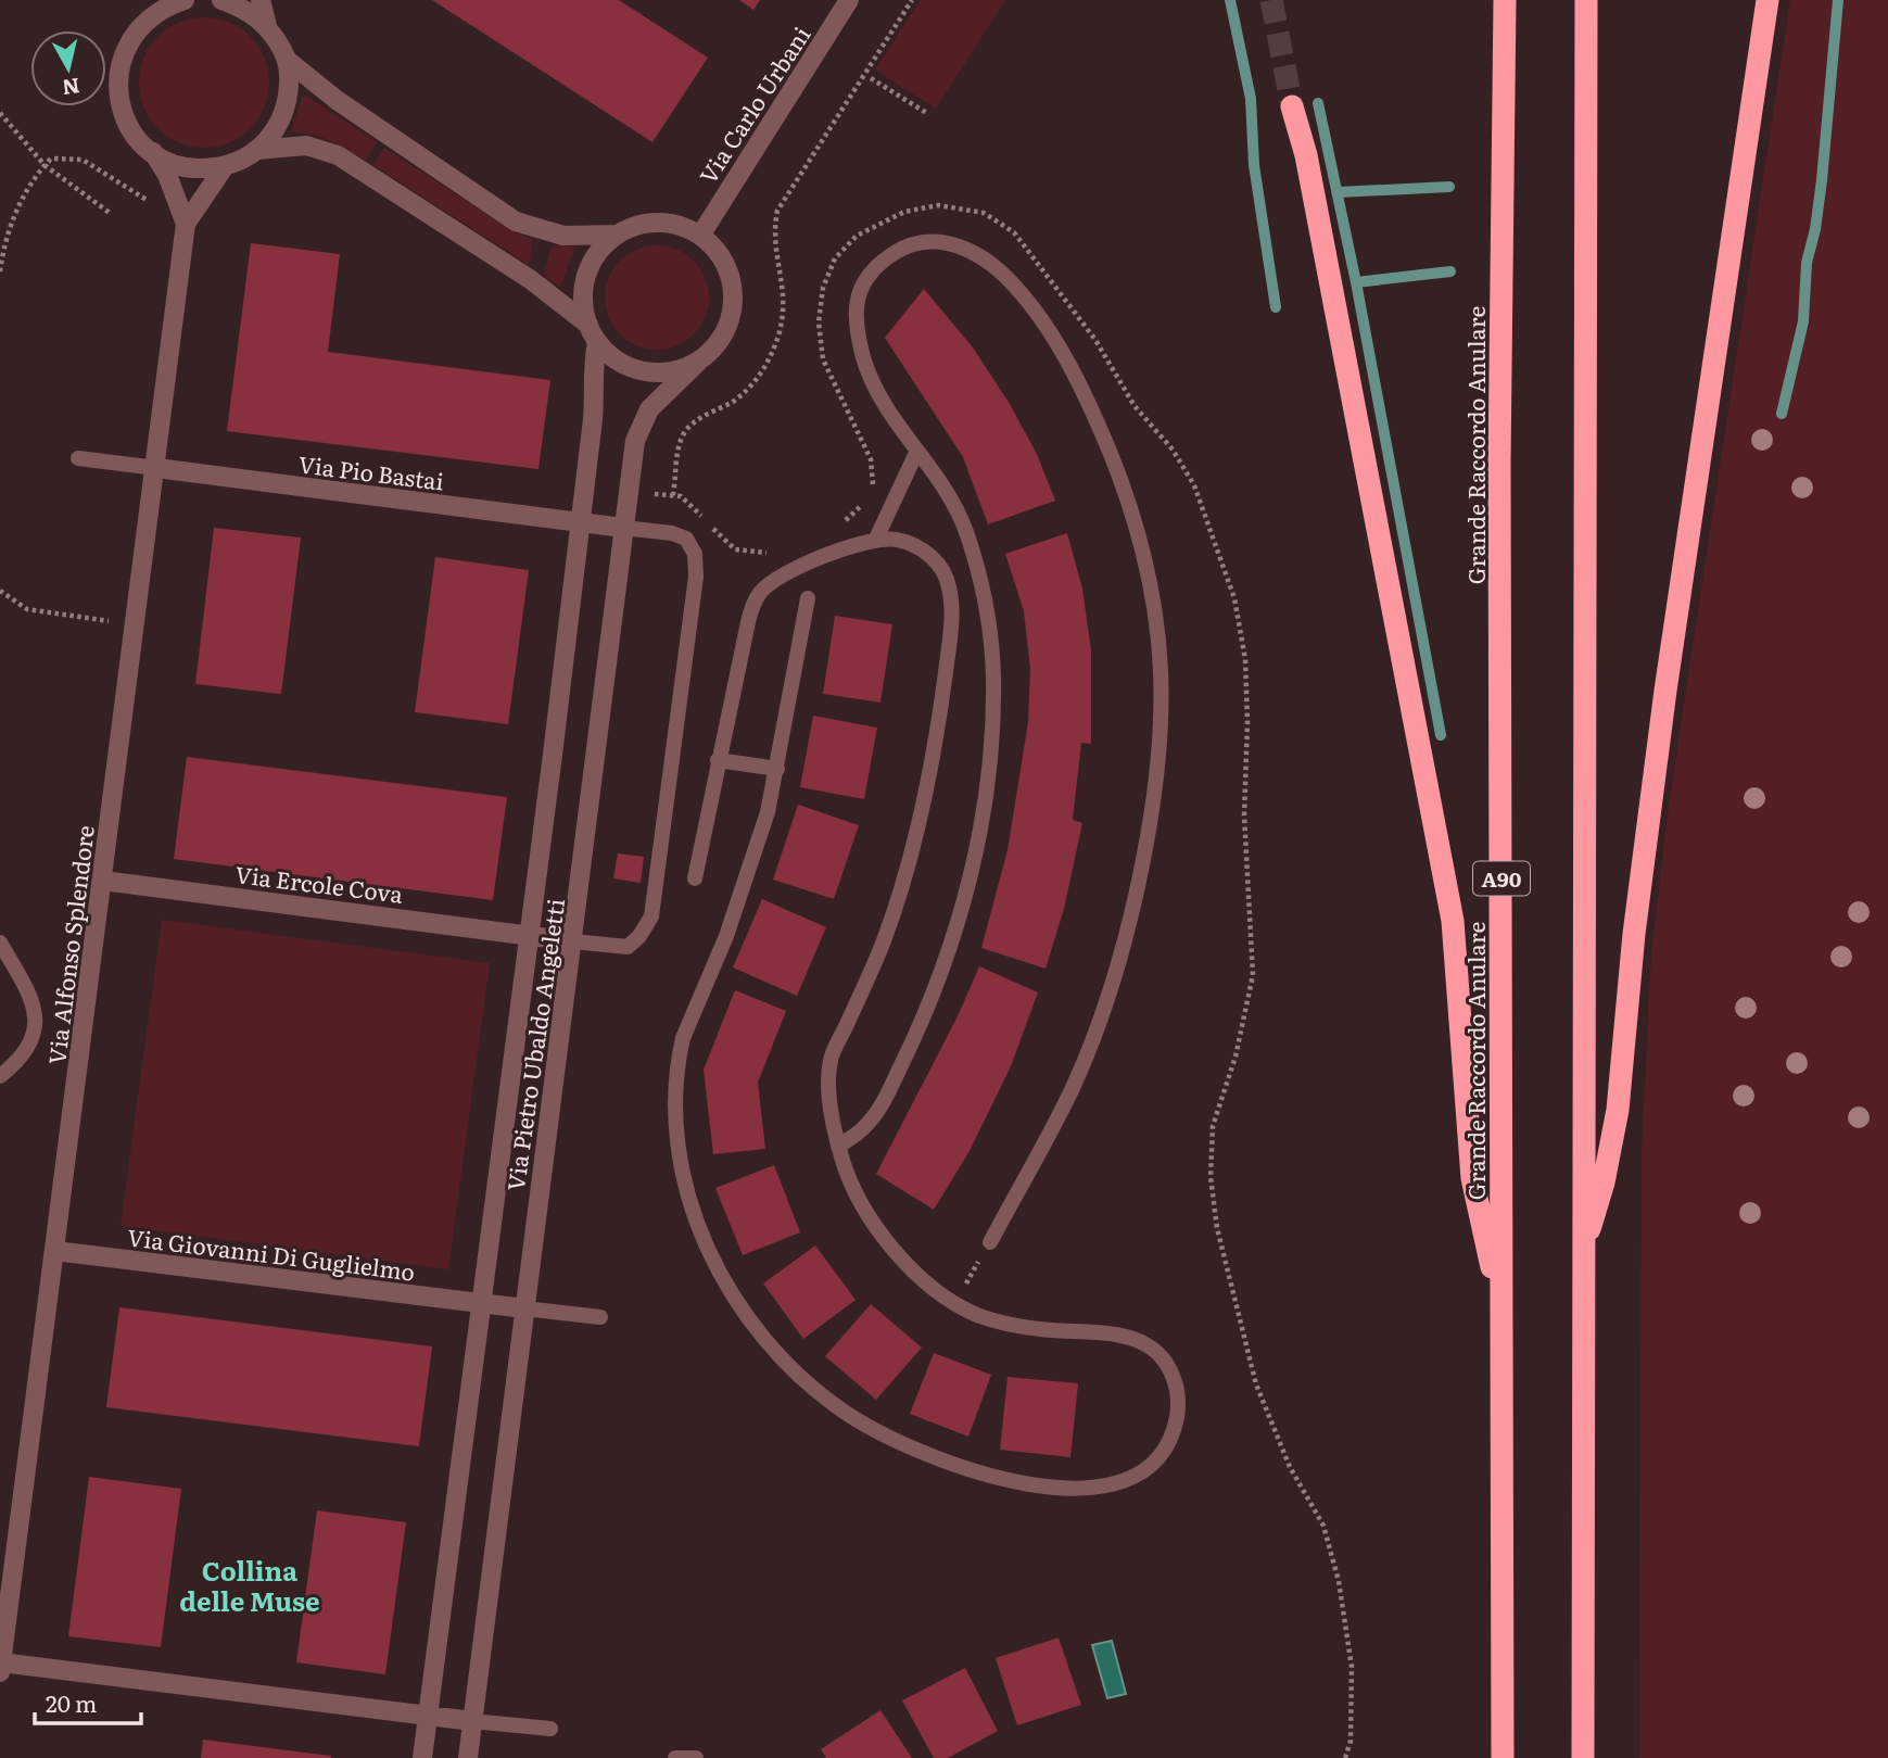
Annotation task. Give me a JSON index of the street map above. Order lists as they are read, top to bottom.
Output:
{
  "streets": {
    "highway": ["Grande Raccordo Anulare", "A90"],
    "street": [
      "Via Carlo Urbani",
      "Via Pio Bastai",
      "Via Ercole Cova",
      "Via Alfonso Splendore",
      "Via Pietro Ubaldo Angeletti",
      "Via Giovanni Di Guglielmo"
    ]
  },
  "crossings": [
    ["Via Carlo Urbani", "Via Pietro Ubaldo Angeletti"],
    ["Via Pio Bastai", "Via Alfonso Splendore"],
    ["Via Pio Bastai", "Via Pietro Ubaldo Angeletti"],
    ["Via Ercole Cova", "Via Alfonso Splendore"],
    ["Via Ercole Cova", "Via Pietro Ubaldo Angeletti"],
    ["Via Alfonso Splendore", "Via Giovanni Di Guglielmo"],
    ["Via Pietro Ubaldo Angeletti", "Via Giovanni Di Guglielmo"]
  ],
  "districts": ["Collina delle Muse"],
  "scale_bar": "20 m",
  "north": "bottom"
}
